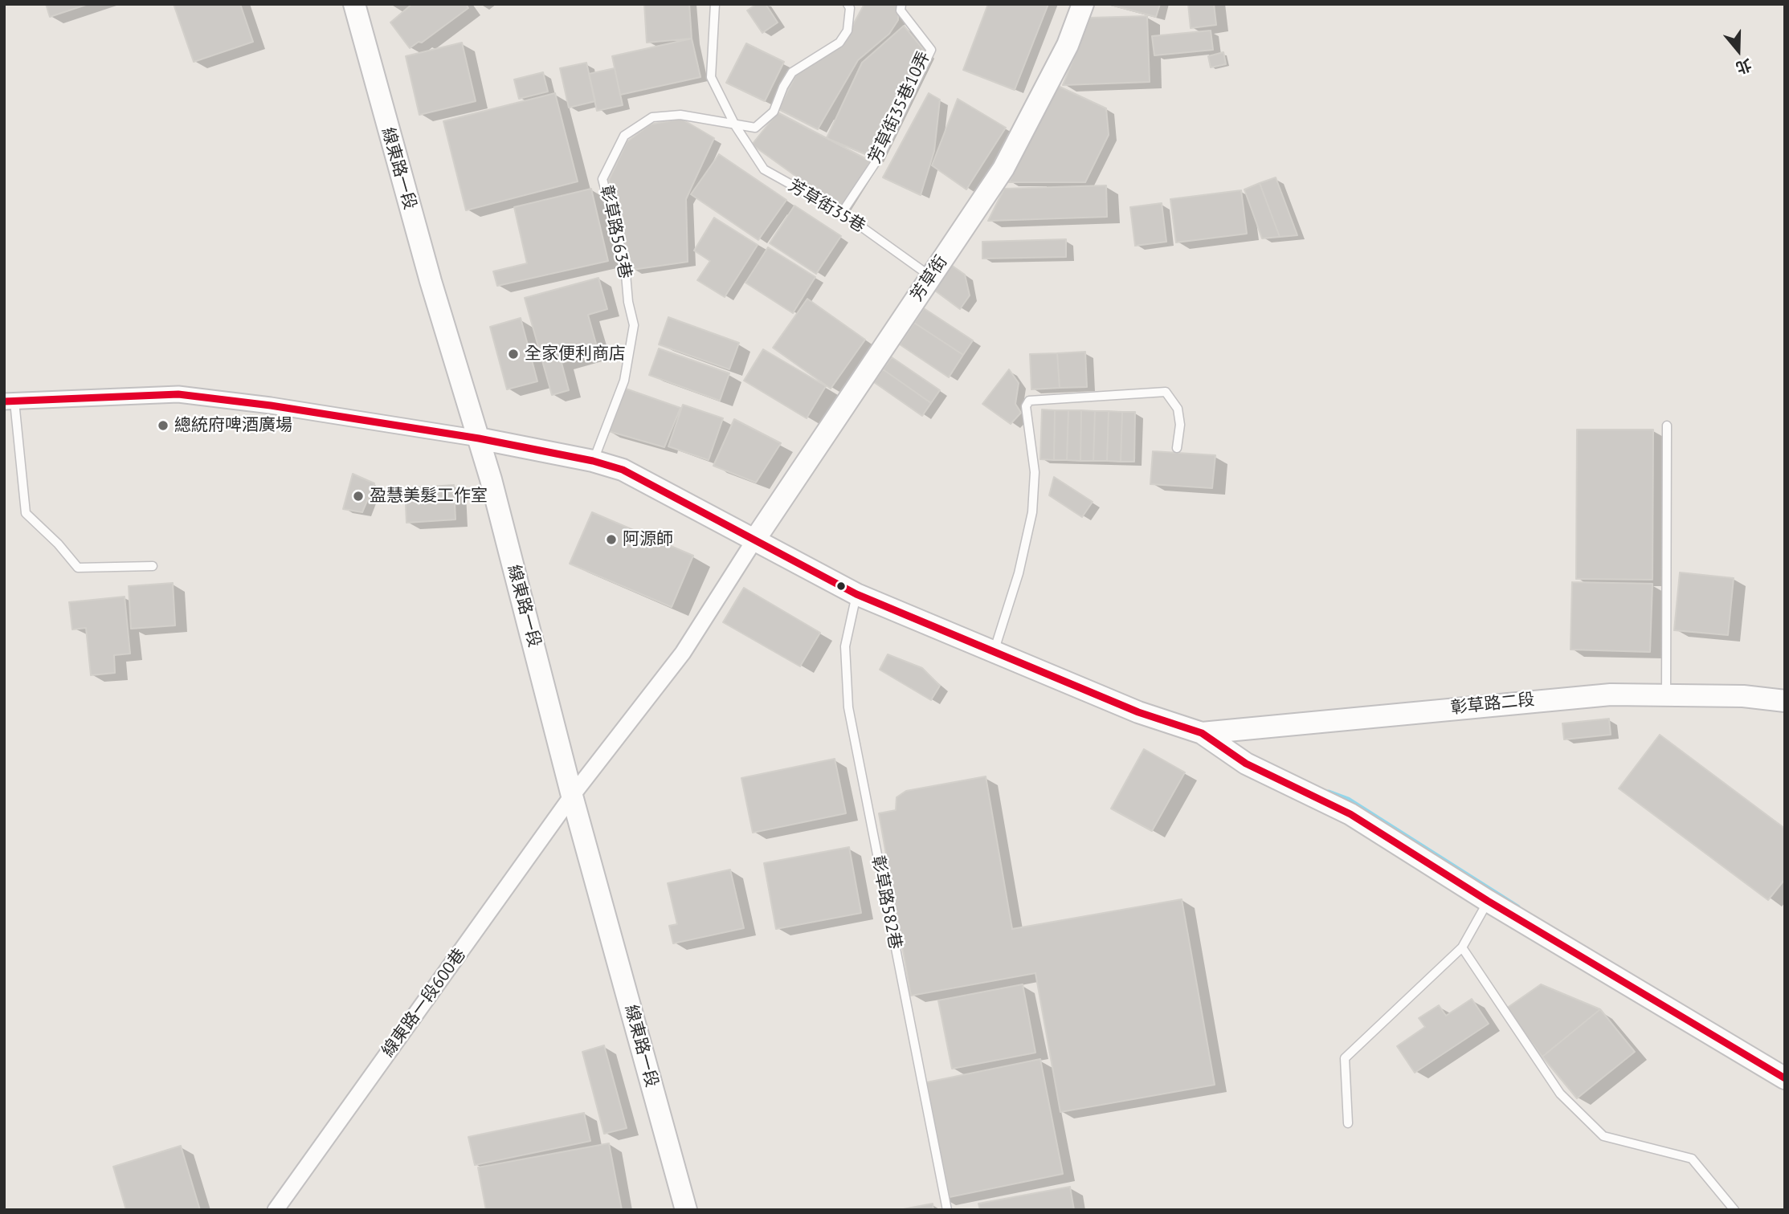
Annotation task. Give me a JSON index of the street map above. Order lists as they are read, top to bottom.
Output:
{
  "streets": {
    "street": [
      "線東路一段",
      "芳草街",
      "彰草路二段",
      "線東路一段600巷"
    ],
    "lane": [
      "芳草街35巷10弄",
      "芳草街35巷",
      "彰草路563巷",
      "彰草路582巷"
    ]
  },
  "crossings": [
    ["芳草街35巷10弄", "芳草街35巷"],
    ["線東路一段", "線東路一段600巷"],
    ["芳草街35巷", "彰草路563巷"],
    ["芳草街35巷", "芳草街"],
    ["芳草街", "線東路一段600巷"]
  ],
  "places": [
    "全家便利商店",
    "總統府啤酒廣場",
    "盈慧美髮工作室",
    "阿源師"
  ],
  "north": "bottom"
}
